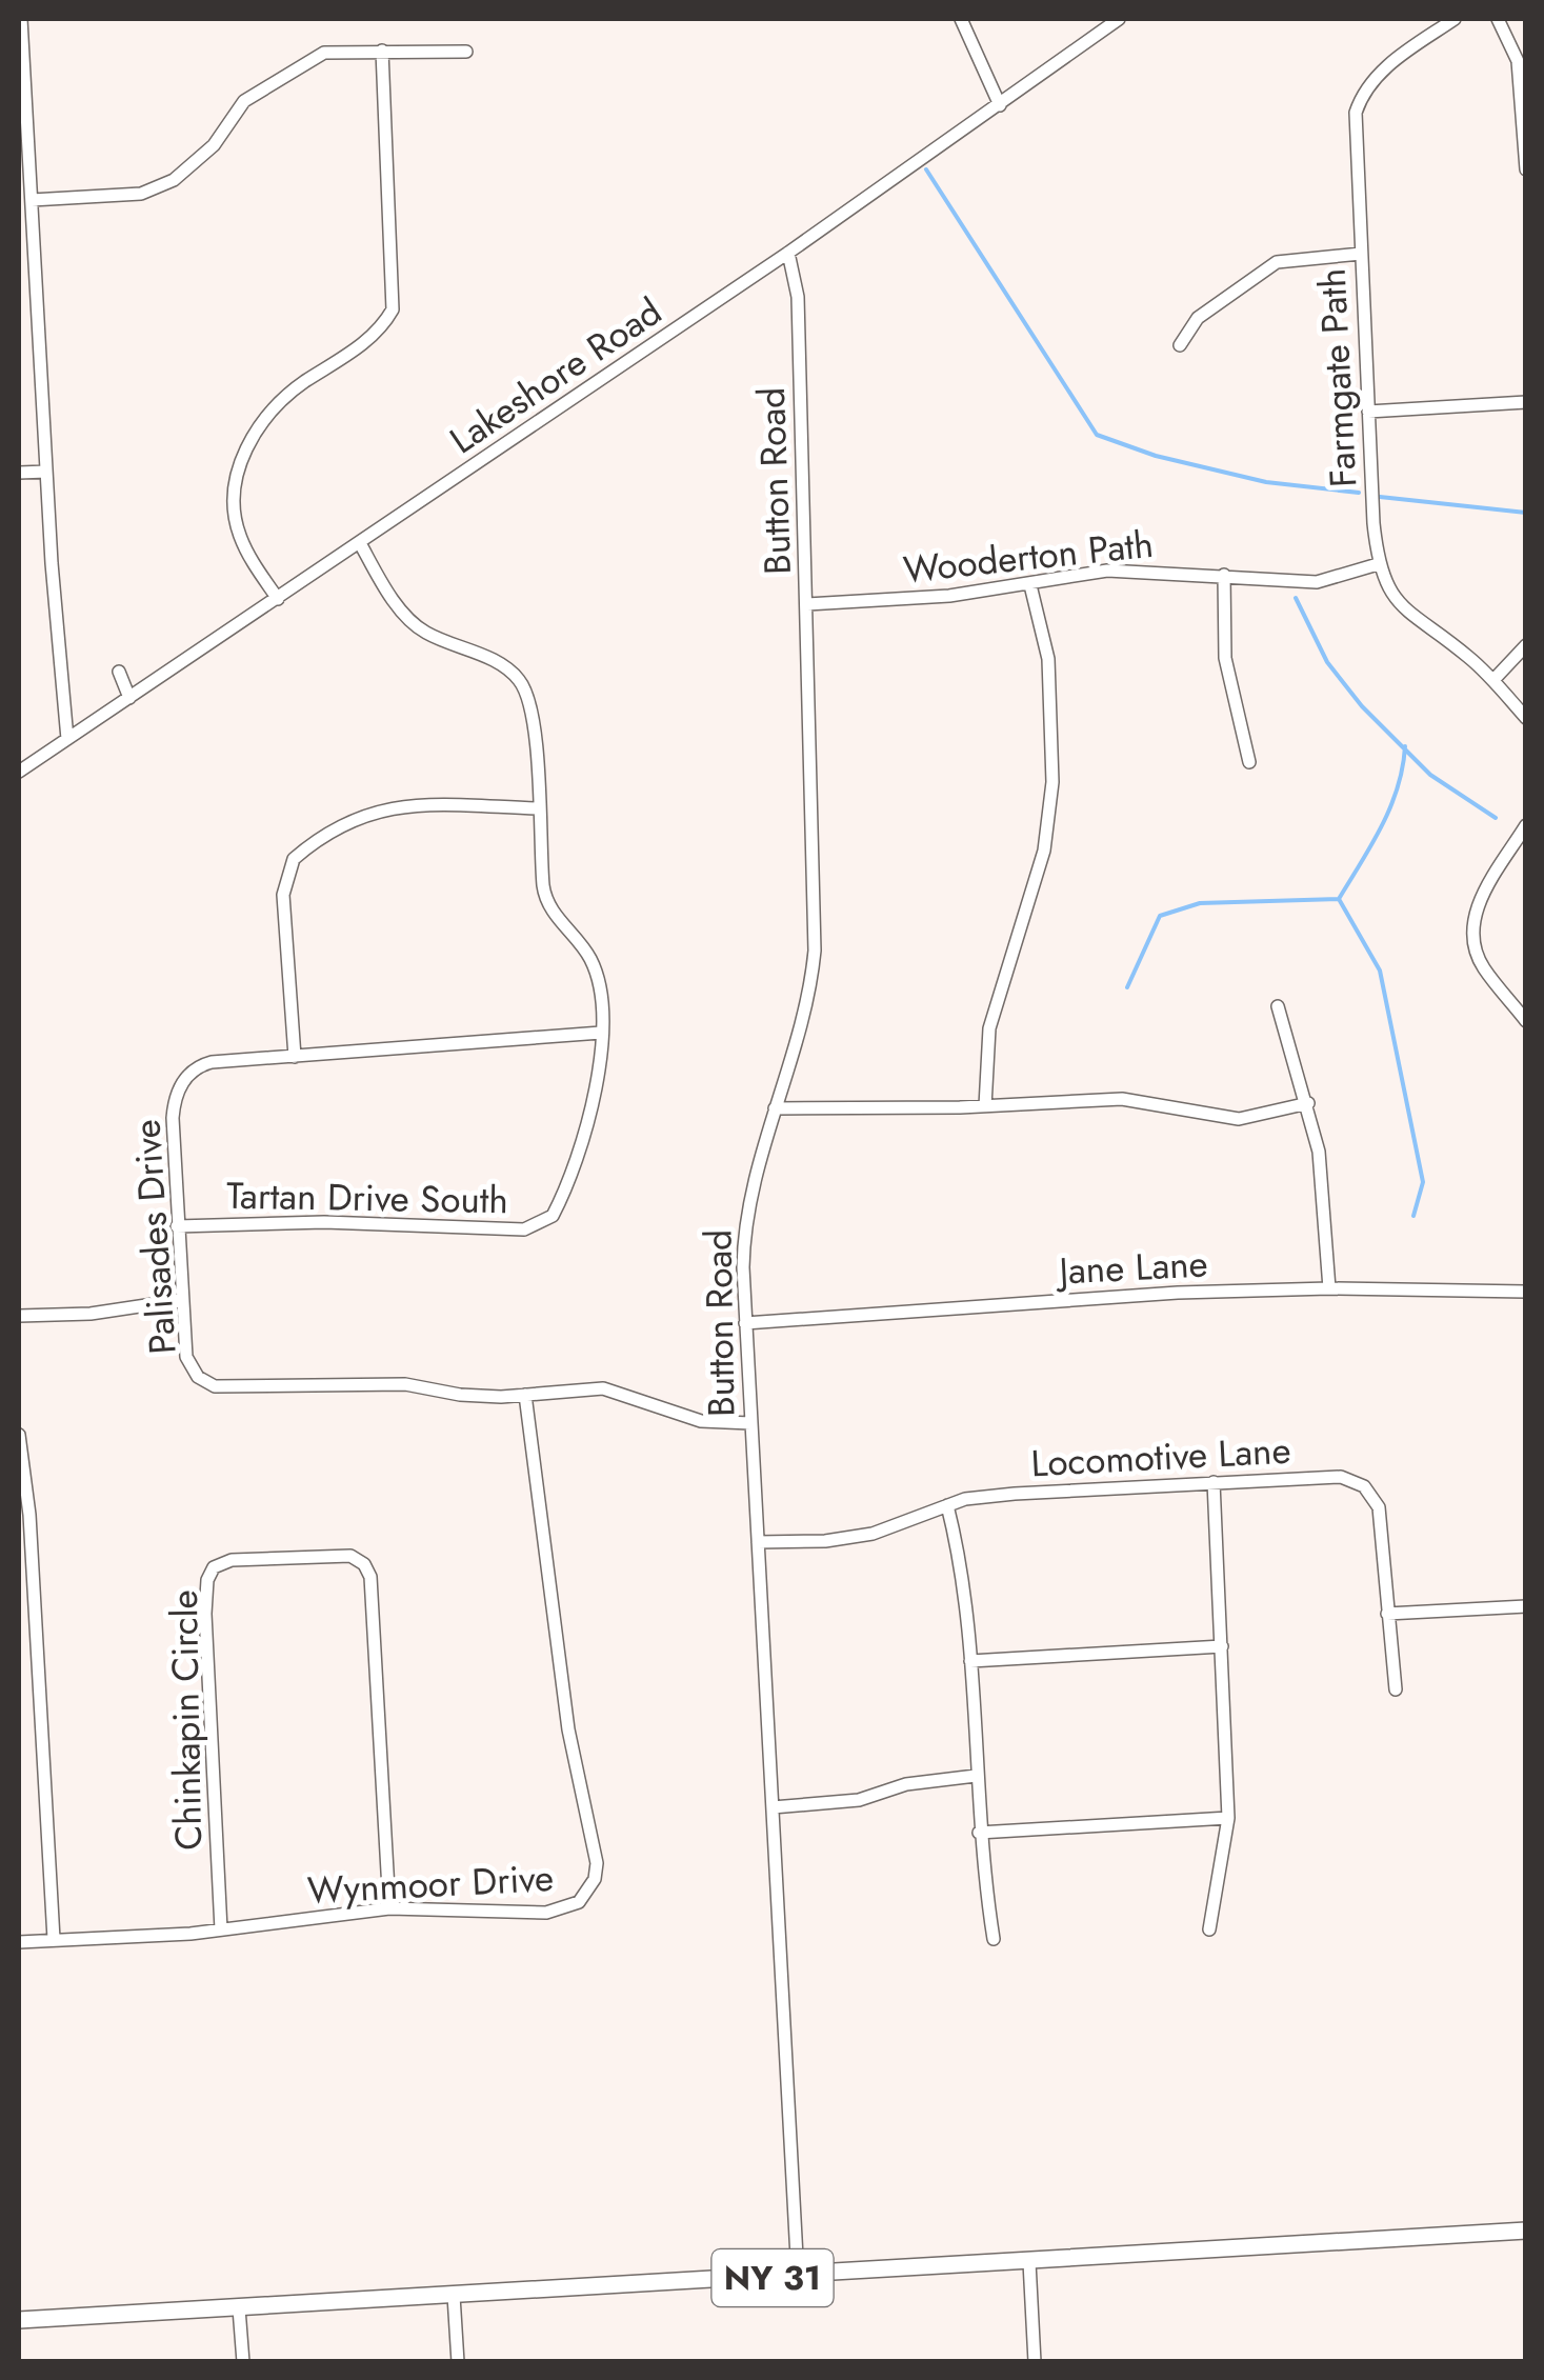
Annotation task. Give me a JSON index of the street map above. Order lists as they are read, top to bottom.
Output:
{
  "streets": {
    "main road": ["NY 31"],
    "street": [
      "Lakeshore Road",
      "Farmgate Path",
      "Button Road",
      "Wooderton Path",
      "Tartan Drive South",
      "Palisades Drive",
      "Jane Lane",
      "Locomotive Lane",
      "Chinkapin Circle",
      "Wynmoor Drive"
    ]
  },
  "crossings": [
    ["Lakeshore Road", "Button Road"],
    ["Farmgate Path", "Wooderton Path"],
    ["Button Road", "Wooderton Path"],
    ["Button Road", "Palisades Drive"],
    ["Button Road", "Jane Lane"],
    ["Button Road", "Locomotive Lane"],
    ["Button Road", "NY 31"],
    ["Tartan Drive South", "Palisades Drive"],
    ["Palisades Drive", "Wynmoor Drive"],
    ["Chinkapin Circle", "Wynmoor Drive"]
  ]
}
